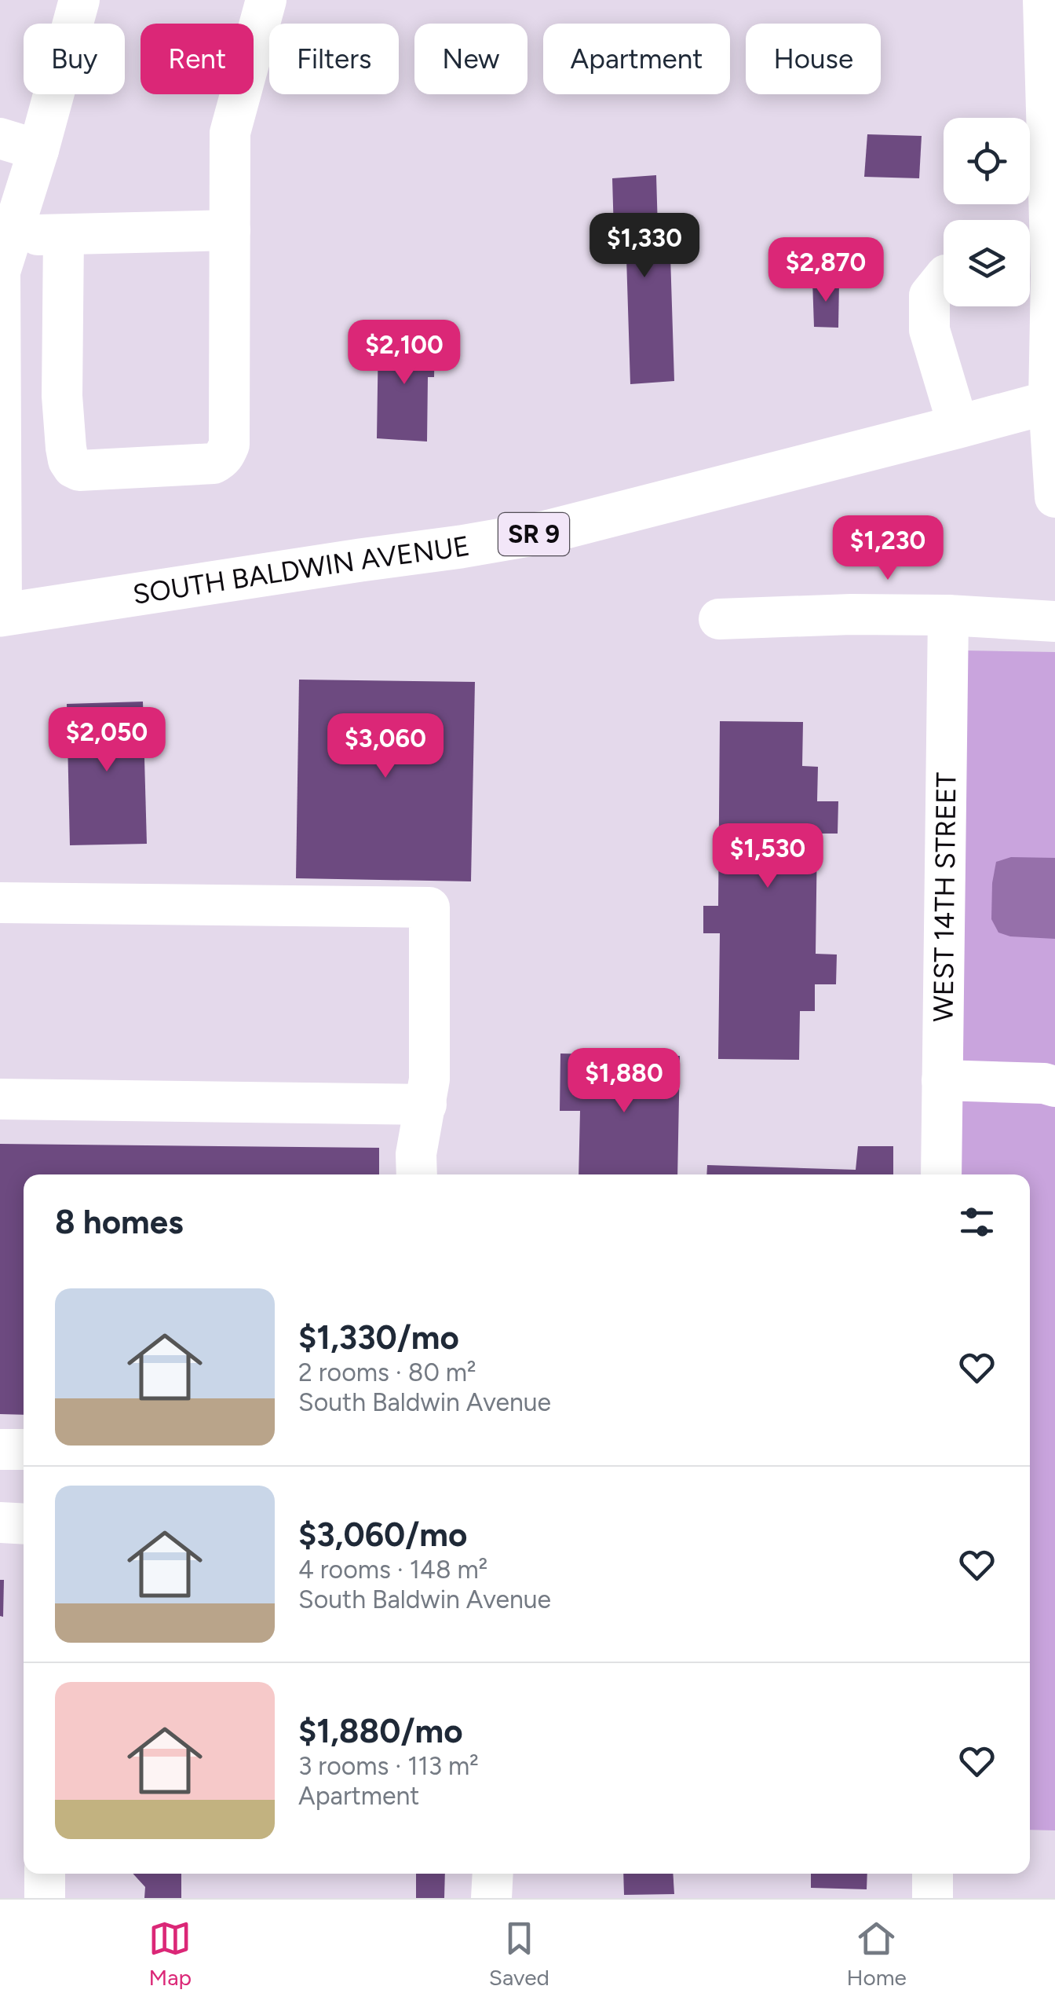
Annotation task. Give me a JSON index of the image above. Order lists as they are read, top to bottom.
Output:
{
  "streets": {
    "highway": ["SR 9", "SOUTH BALDWIN AVENUE"],
    "street": ["WEST 14TH STREET"]
  },
  "page": {
    "chip": [
      "Buy",
      "Rent",
      "Filters",
      "New",
      "Apartment",
      "House"
    ],
    "price": [
      "$1,330",
      "$2,870",
      "$2,100",
      "$1,230",
      "$2,050",
      "$3,060",
      "$1,530",
      "$1,880"
    ],
    "heading": "8 homes",
    "list": [
      {
        "name": "$1,330/mo",
        "note": "2 rooms · 80 m² · South Baldwin Avenue"
      },
      {
        "name": "$3,060/mo",
        "note": "4 rooms · 148 m² · South Baldwin Avenue"
      },
      {
        "name": "$1,880/mo",
        "note": "3 rooms · 113 m² · Apartment"
      }
    ],
    "tabs": ["Map", "Saved", "Home"]
  }
}
